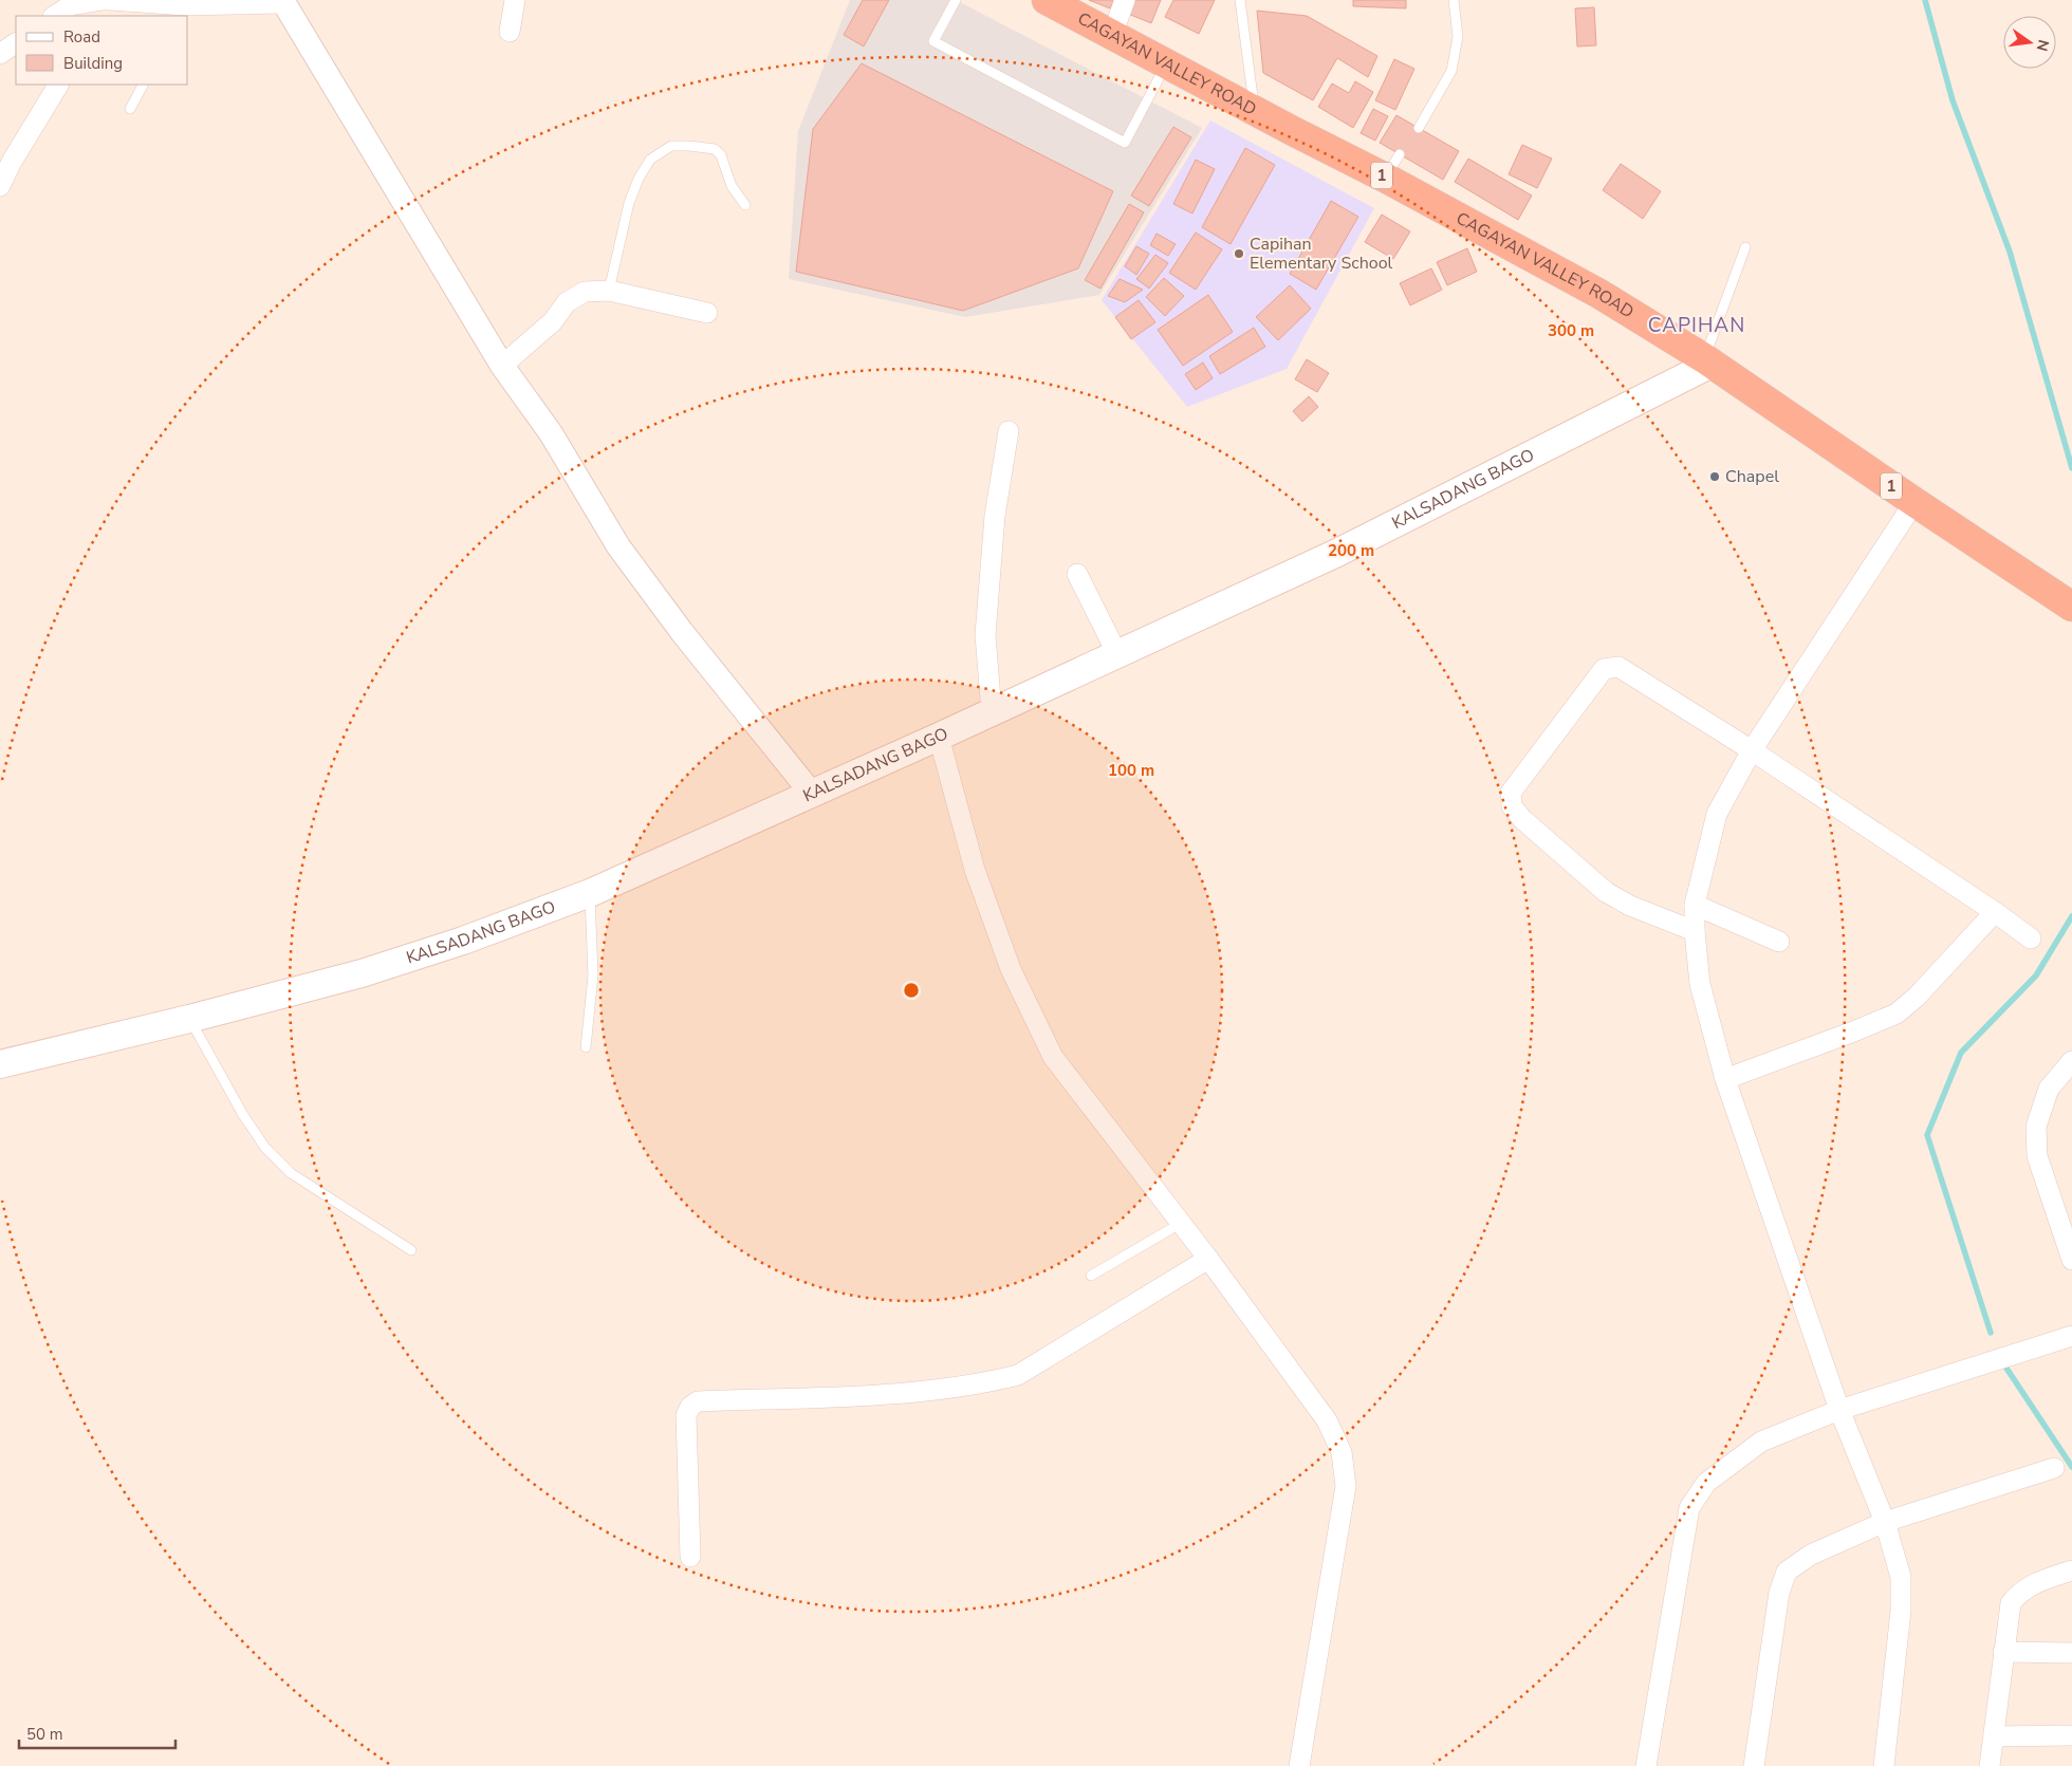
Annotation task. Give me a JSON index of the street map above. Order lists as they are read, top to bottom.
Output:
{
  "streets": {
    "highway": ["CAGAYAN VALLEY ROAD", "1"],
    "main road": ["KALSADANG BAGO"]
  },
  "crossings": [
    ["CAGAYAN VALLEY ROAD", "KALSADANG BAGO"]
  ],
  "districts": ["CAPIHAN"],
  "places": ["Capihan Elementary School", "Chapel"],
  "legend": ["Road", "Building"],
  "scale_bar": "50 m",
  "north": "right",
  "rings": ["300 m", "200 m", "100 m"]
}
